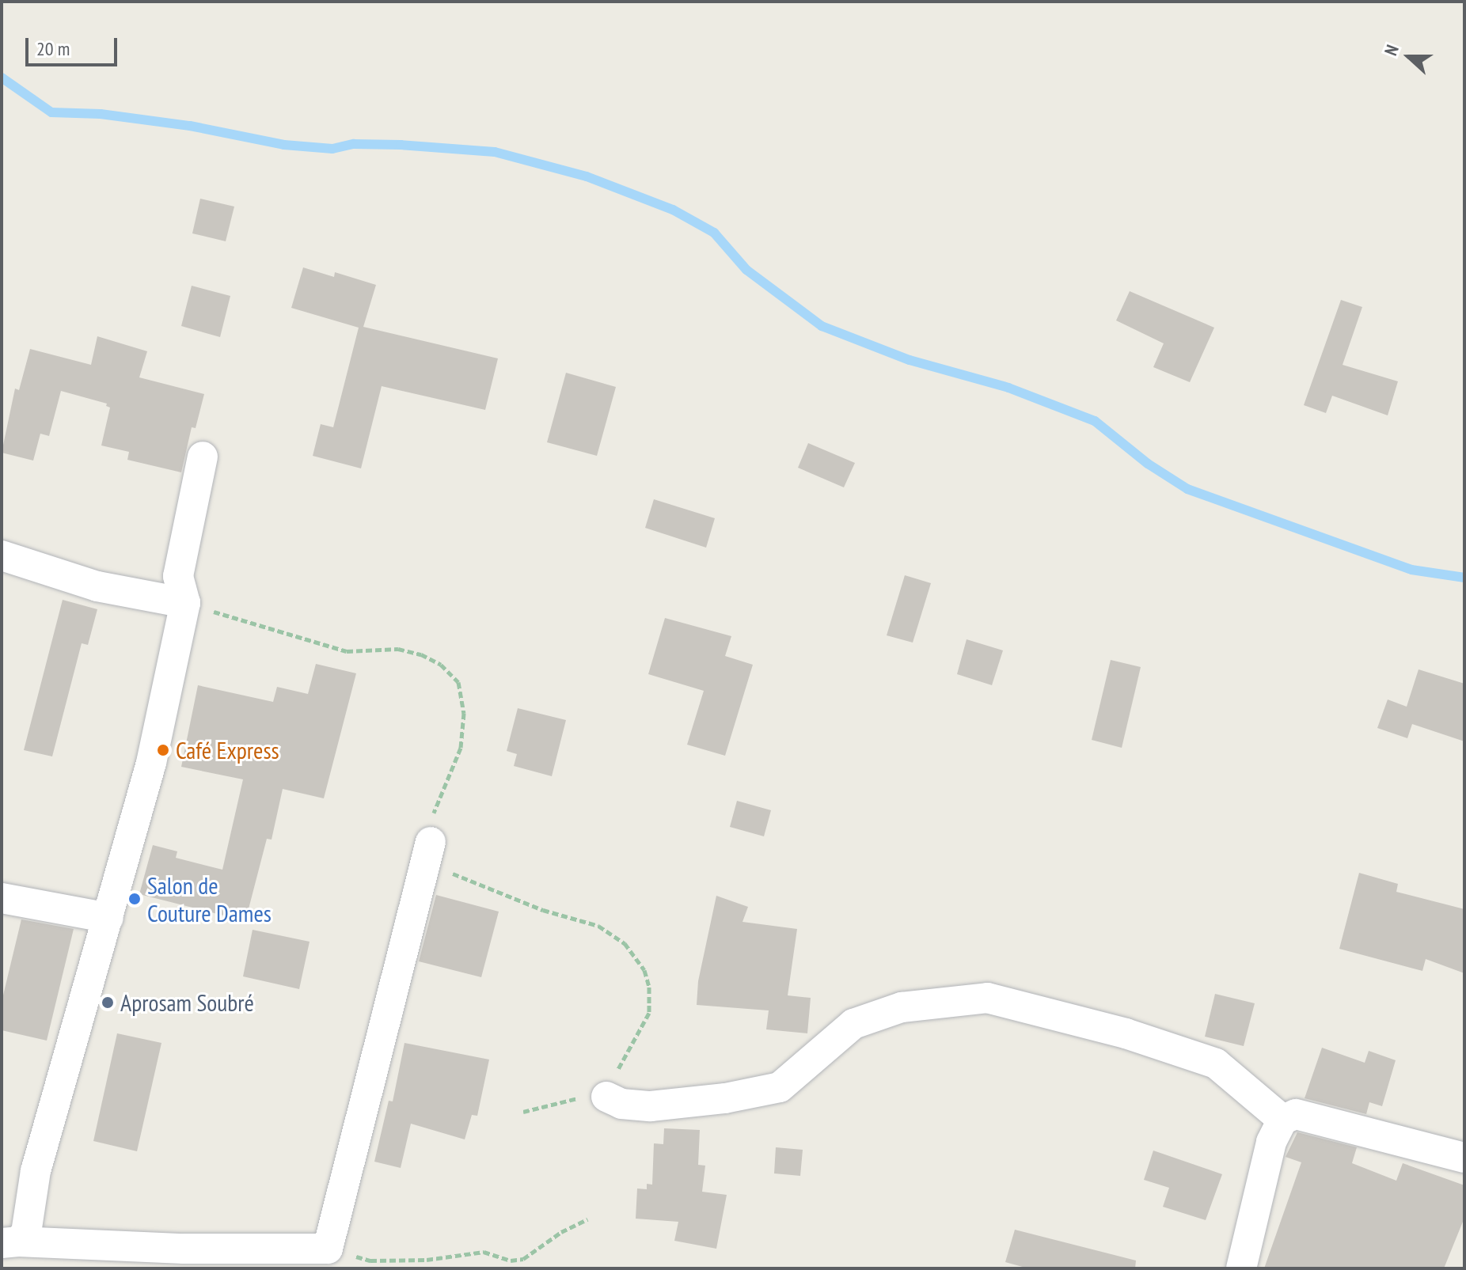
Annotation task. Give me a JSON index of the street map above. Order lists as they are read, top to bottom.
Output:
{
  "places": ["Café Express", "Salon de Couture Dames", "Aprosam Soubré"],
  "scale_bar": "20 m",
  "north": "left"
}
